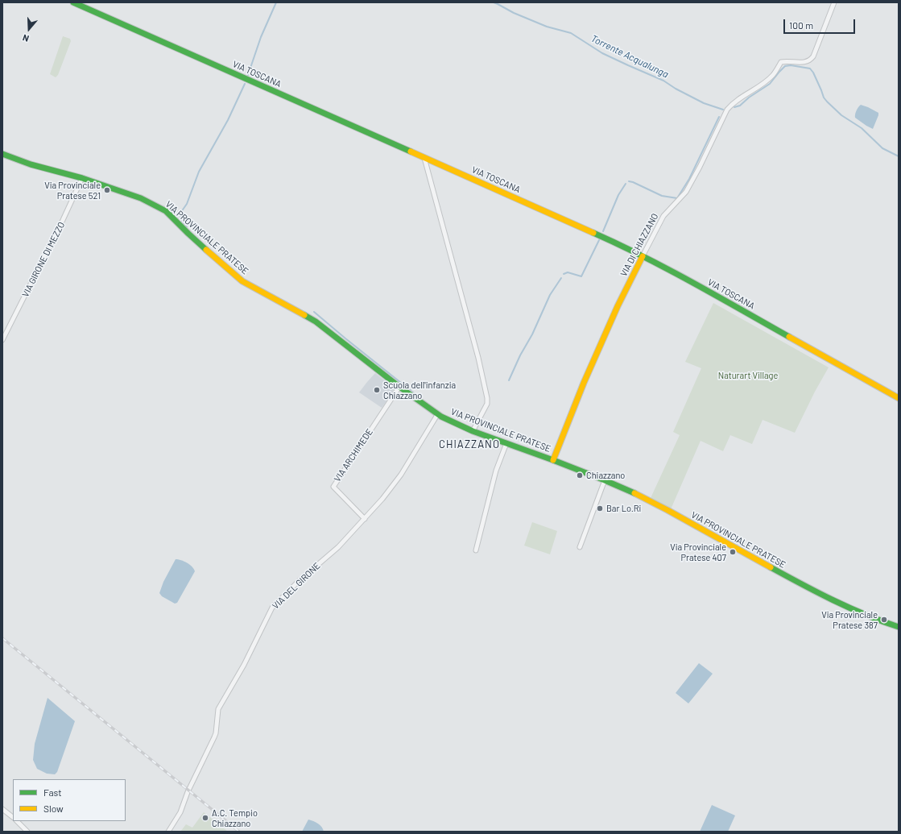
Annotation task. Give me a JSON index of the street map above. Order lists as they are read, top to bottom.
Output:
{
  "streets": {
    "street": [
      "VIA TOSCANA",
      "VIA PROVINCIALE PRATESE",
      "VIA DI CHIAZZANO",
      "VIA GIRONE DI MEZZO",
      "VIA ARCHIMEDE",
      "VIA DEL GIRONE"
    ]
  },
  "crossings": [
    ["VIA TOSCANA", "VIA DI CHIAZZANO"],
    ["VIA PROVINCIALE PRATESE", "VIA DI CHIAZZANO"],
    ["VIA PROVINCIALE PRATESE", "VIA GIRONE DI MEZZO"],
    ["VIA PROVINCIALE PRATESE", "VIA ARCHIMEDE"],
    ["VIA PROVINCIALE PRATESE", "VIA DEL GIRONE"],
    ["VIA ARCHIMEDE", "VIA DEL GIRONE"]
  ],
  "districts": ["CHIAZZANO"],
  "water": ["Torrente Acqualunga"],
  "parks": ["Naturart Village"],
  "places": [
    "Via Provinciale Pratese 521",
    "Scuola dell'infanzia Chiazzano",
    "Chiazzano",
    "Bar Lo.Ri",
    "Via Provinciale Pratese 407",
    "Via Provinciale Pratese 387",
    "A.C. Tempio Chiazzano"
  ],
  "legend": ["Fast", "Slow"],
  "scale_bar": "100 m",
  "north": "bottom"
}
